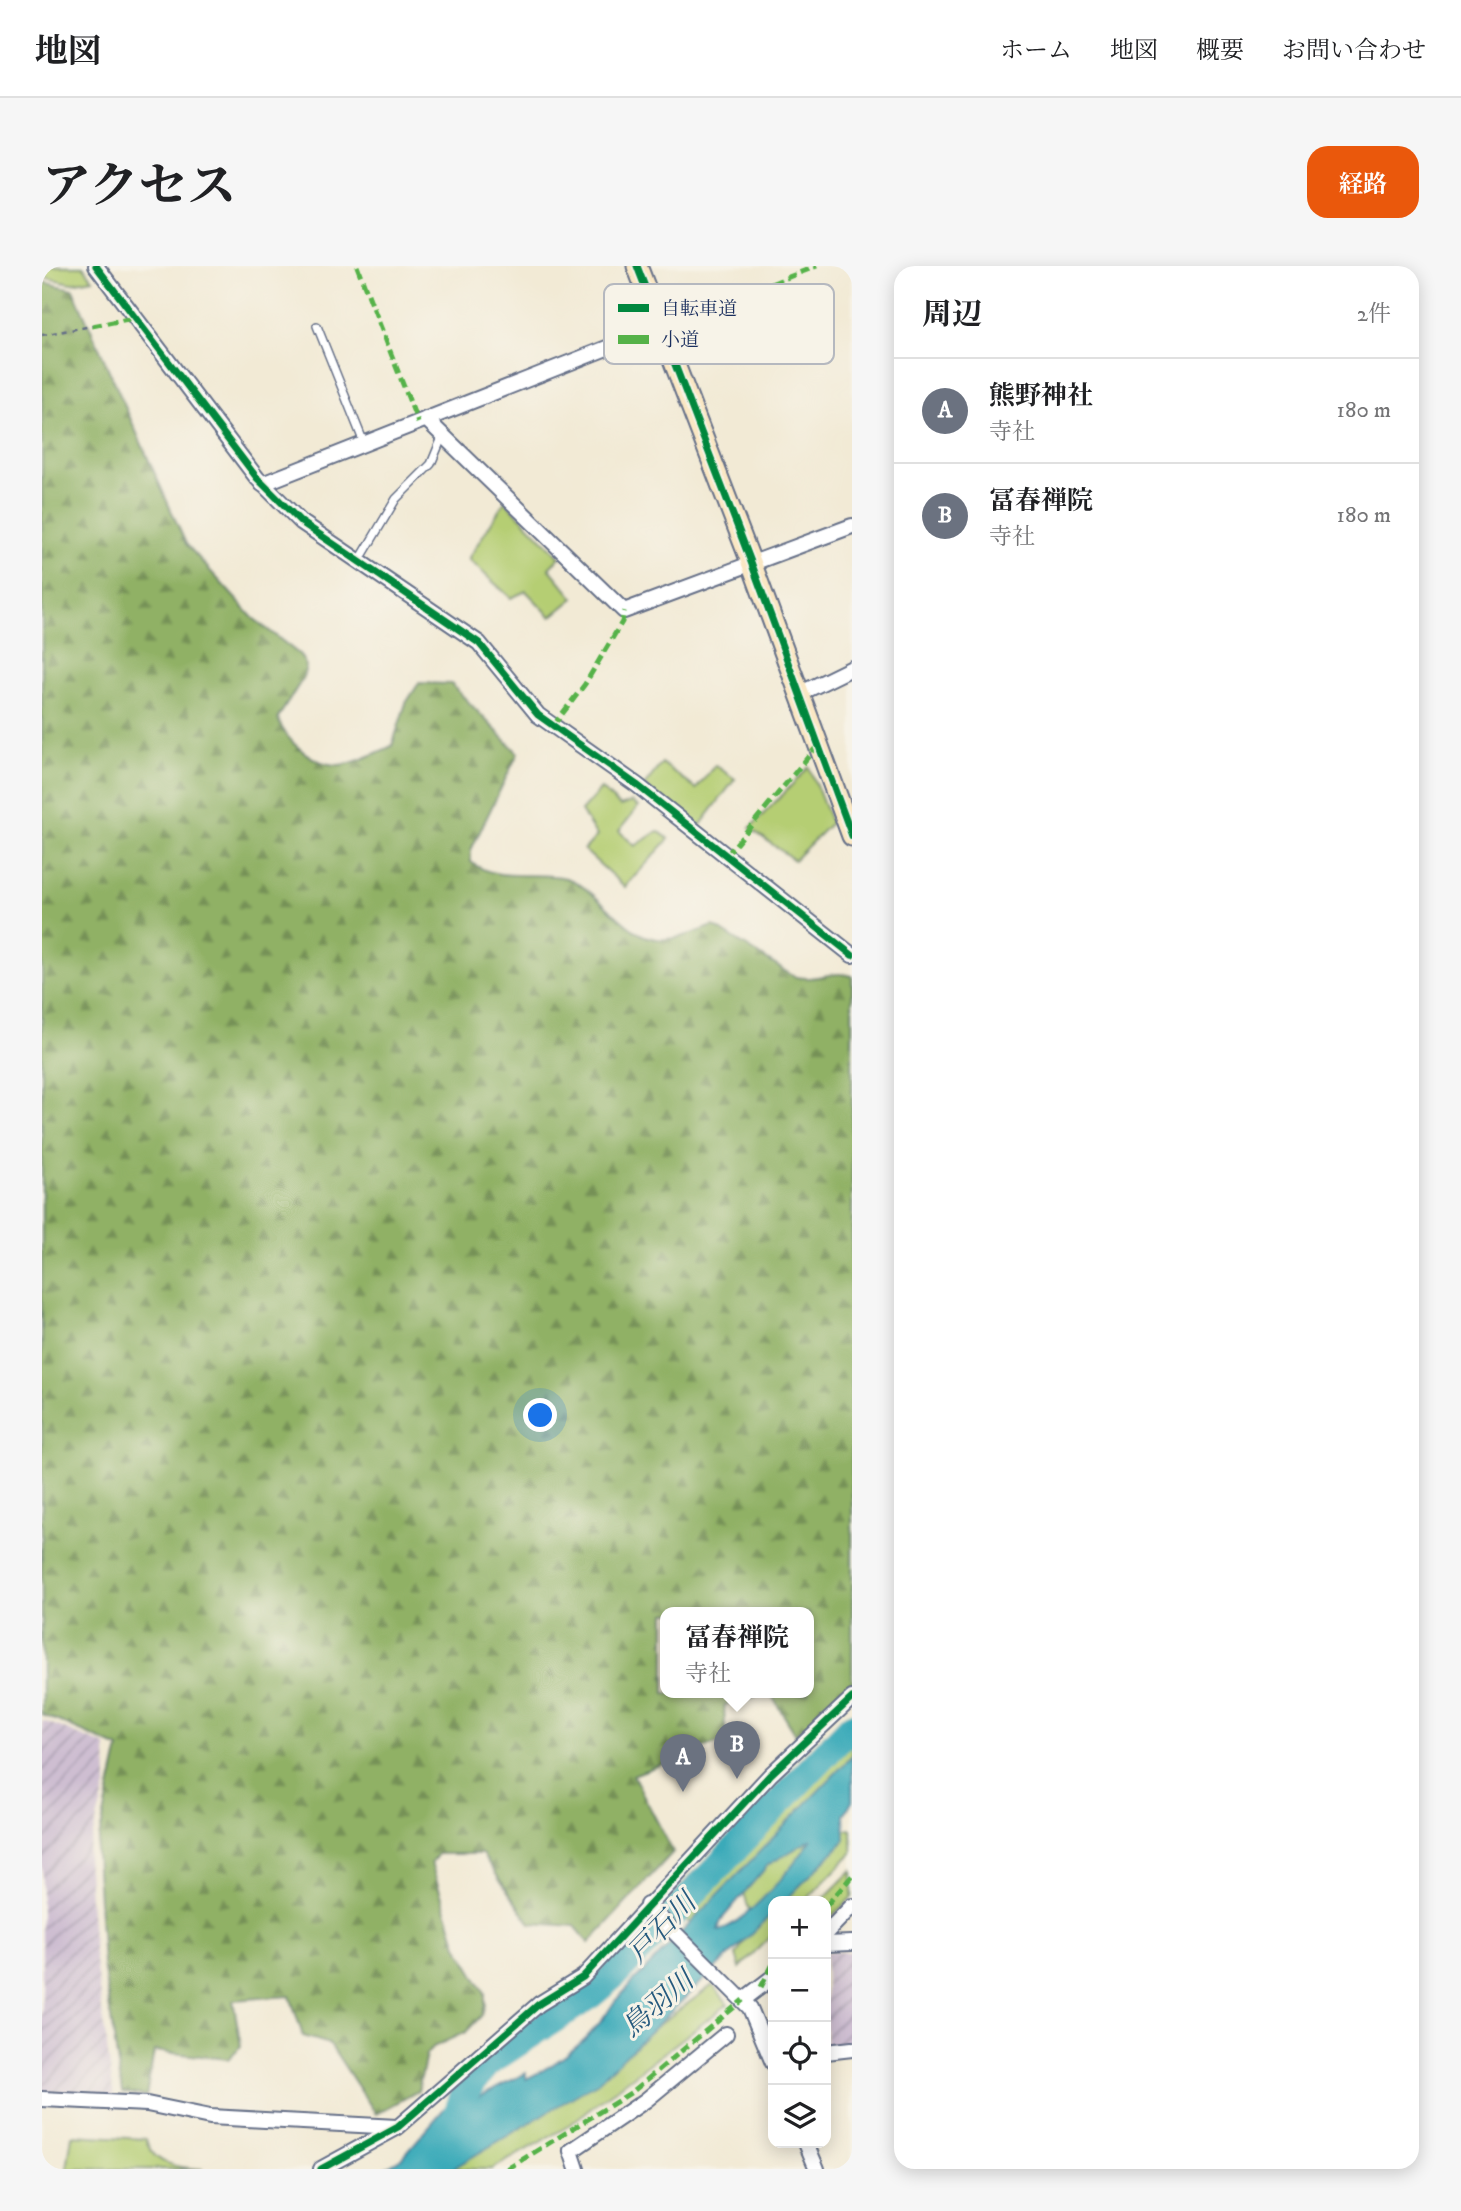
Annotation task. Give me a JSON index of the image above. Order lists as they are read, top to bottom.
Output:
{
  "water": ["戸石川", "鳥羽川"],
  "legend": ["自転車道", "小道"],
  "page": {
    "header": "地図",
    "nav": [
      "ホーム",
      "地図",
      "概要",
      "お問い合わせ"
    ],
    "title": "アクセス",
    "buttons": "経路",
    "heading": ["周辺", "2件"],
    "list": [
      {
        "mark": "A",
        "name": "熊野神社",
        "note": "寺社",
        "value": "180 m"
      },
      {
        "mark": "B",
        "name": "冨春禅院",
        "note": "寺社",
        "value": "180 m"
      }
    ],
    "popup": ["冨春禅院", "寺社"],
    "pins": ["B", "A"],
    "map_buttons": ["+", "−"]
  }
}
